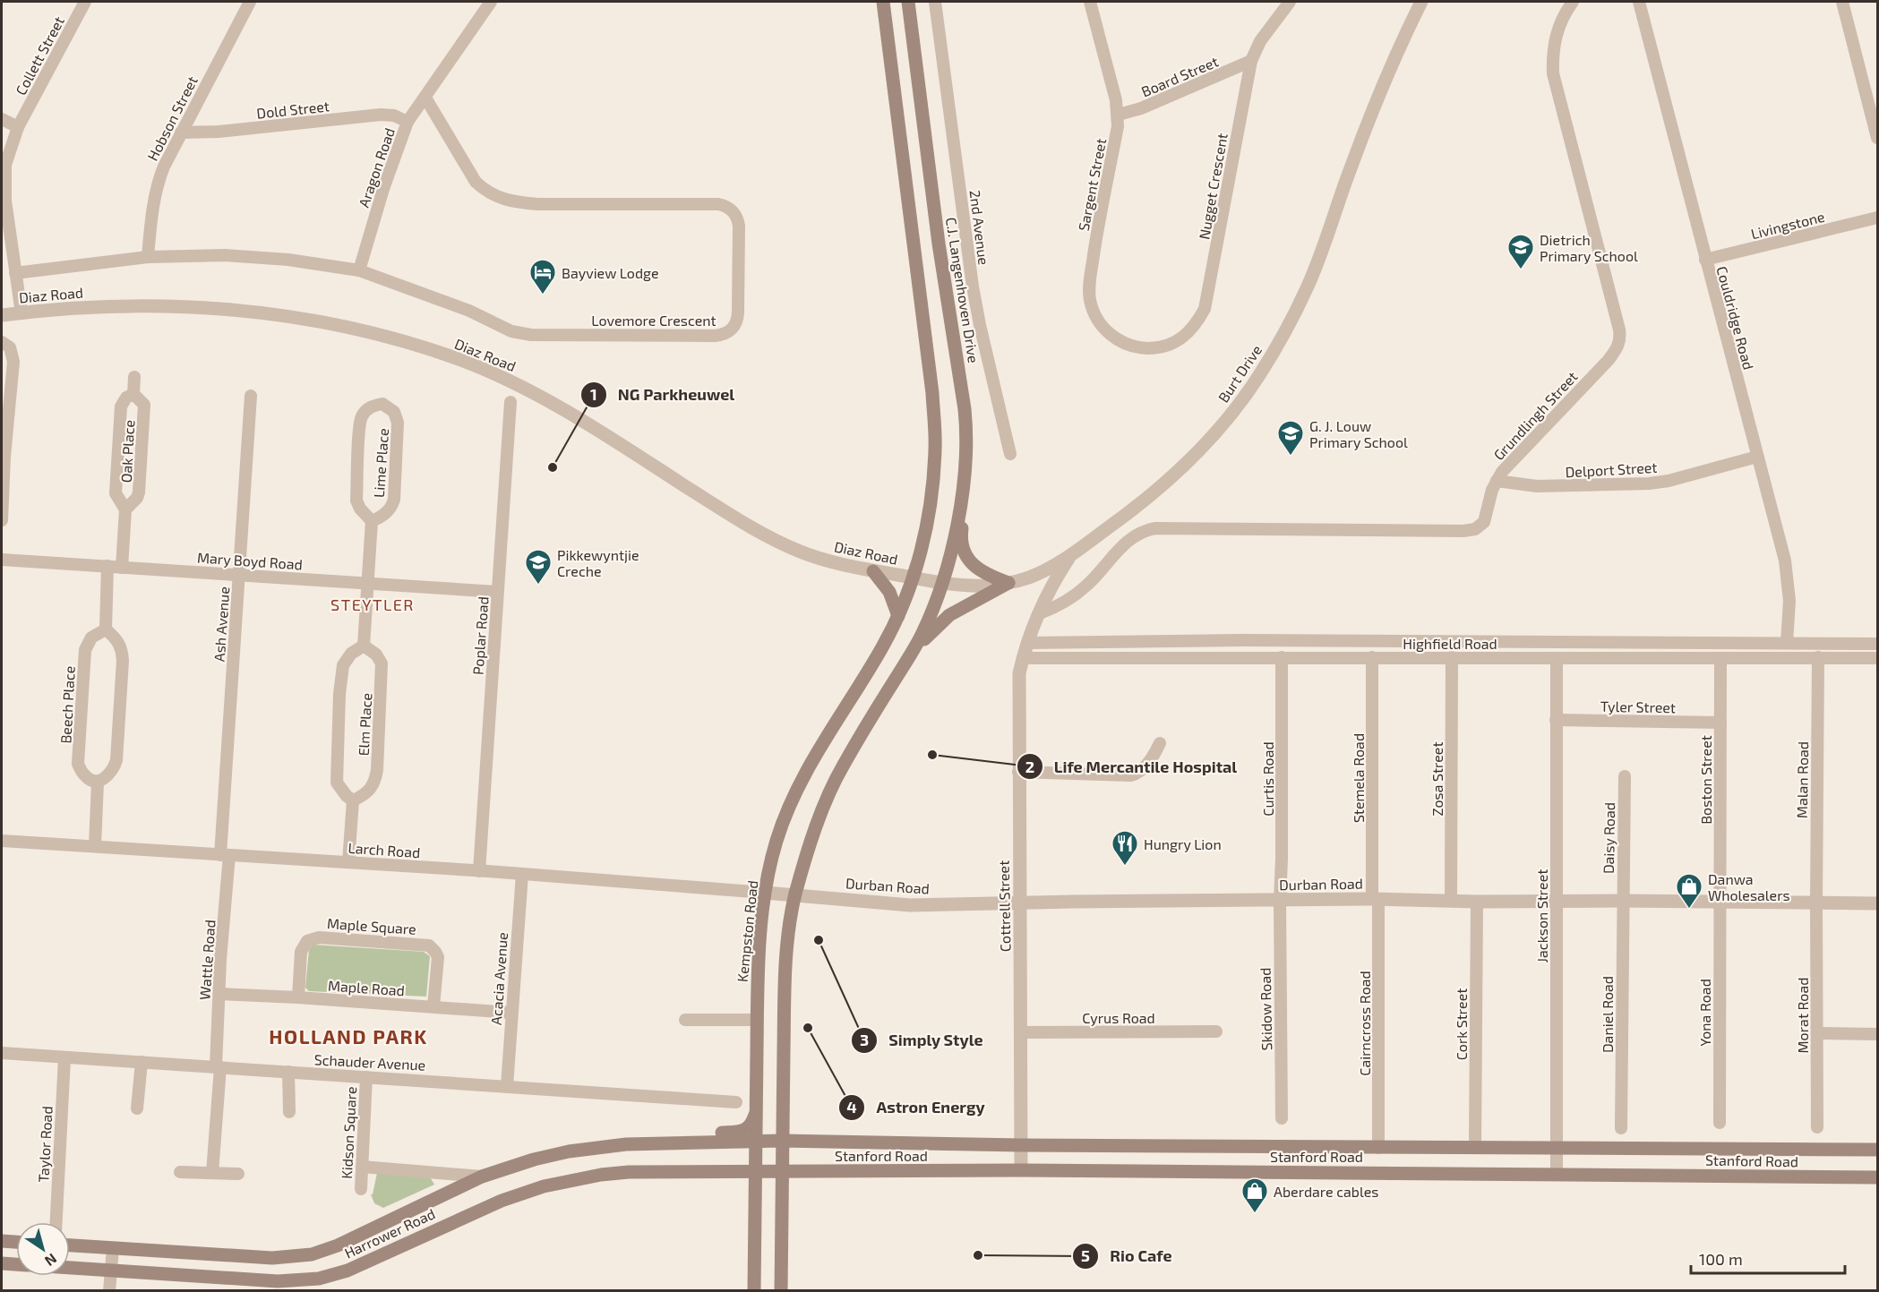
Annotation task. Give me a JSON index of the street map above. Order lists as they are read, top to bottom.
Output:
{
  "streets": {
    "main road": [
      "C.J. Langenhoven Drive",
      "Kempston Road",
      "Stanford Road",
      "Harrower Road"
    ],
    "street": [
      "Collett Street",
      "Board Street",
      "Dold Street",
      "Hobson Street",
      "Aragon Road",
      "Sargent Street",
      "Nugget Crescent",
      "Livingstone",
      "2nd Avenue",
      "Diaz Road",
      "Couldridge Road",
      "Lovemore Crescent",
      "Burt Drive",
      "Grundlingh Street",
      "Oak Place",
      "Lime Place",
      "Delport Street",
      "Mary Boyd Road",
      "Ash Avenue",
      "Poplar Road",
      "Highfield Road",
      "Beech Place",
      "Tyler Street",
      "Elm Place",
      "Stemela Road",
      "Curtis Road",
      "Zosa Street",
      "Boston Street",
      "Malan Road",
      "Daisy Road",
      "Larch Road",
      "Durban Road",
      "Cottrell Street",
      "Jackson Street",
      "Maple Square",
      "Wattle Road",
      "Acacia Avenue",
      "Maple Road",
      "Skidow Road",
      "Yona Road",
      "Daniel Road",
      "Morat Road",
      "Cyrus Road",
      "Cairncross Road",
      "Cork Street",
      "Schauder Avenue",
      "Kidson Square",
      "Taylor Road"
    ]
  },
  "crossings": [
    ["Collett Street", "Diaz Road"],
    ["Board Street", "Sargent Street"],
    ["Board Street", "Nugget Crescent"],
    ["Dold Street", "Hobson Street"],
    ["Dold Street", "Aragon Road"],
    ["Hobson Street", "Diaz Road"],
    ["Aragon Road", "Diaz Road"],
    ["Aragon Road", "Lovemore Crescent"],
    ["Sargent Street", "Nugget Crescent"],
    ["Livingstone", "Couldridge Road"],
    ["C.J. Langenhoven Drive", "Burt Drive"],
    ["Diaz Road", "Lovemore Crescent"],
    ["Diaz Road", "Burt Drive"],
    ["Diaz Road", "Kempston Road"],
    ["Couldridge Road", "Delport Street"],
    ["Couldridge Road", "Highfield Road"],
    ["Burt Drive", "Cottrell Street"],
    ["Burt Drive", "Kempston Road"],
    ["Grundlingh Street", "Delport Street"],
    ["Grundlingh Street", "Cottrell Street"],
    ["Oak Place", "Mary Boyd Road"],
    ["Mary Boyd Road", "Ash Avenue"],
    ["Mary Boyd Road", "Poplar Road"],
    ["Ash Avenue", "Larch Road"],
    ["Ash Avenue", "Wattle Road"],
    ["Poplar Road", "Larch Road"],
    ["Highfield Road", "Stemela Road"],
    ["Highfield Road", "Curtis Road"],
    ["Highfield Road", "Zosa Street"],
    ["Highfield Road", "Boston Street"],
    ["Highfield Road", "Malan Road"],
    ["Highfield Road", "Cottrell Street"],
    ["Highfield Road", "Jackson Street"],
    ["Tyler Street", "Boston Street"],
    ["Tyler Street", "Jackson Street"],
    ["Stemela Road", "Durban Road"],
    ["Stemela Road", "Cairncross Road"],
    ["Curtis Road", "Durban Road"],
    ["Curtis Road", "Skidow Road"],
    ["Zosa Street", "Durban Road"],
    ["Boston Street", "Durban Road"],
    ["Boston Street", "Yona Road"],
    ["Malan Road", "Durban Road"],
    ["Malan Road", "Morat Road"],
    ["Daisy Road", "Durban Road"],
    ["Daisy Road", "Daniel Road"],
    ["Larch Road", "Durban Road"],
    ["Larch Road", "Kempston Road"],
    ["Larch Road", "Wattle Road"],
    ["Larch Road", "Acacia Avenue"],
    ["Durban Road", "Cottrell Street"],
    ["Durban Road", "Jackson Street"],
    ["Durban Road", "Kempston Road"],
    ["Durban Road", "Skidow Road"],
    ["Durban Road", "Yona Road"],
    ["Durban Road", "Daniel Road"],
    ["Durban Road", "Morat Road"],
    ["Durban Road", "Cairncross Road"],
    ["Durban Road", "Cork Street"],
    ["Cottrell Street", "Cyrus Road"],
    ["Cottrell Street", "Stanford Road"],
    ["Jackson Street", "Stanford Road"],
    ["Maple Square", "Maple Road"],
    ["Kempston Road", "Stanford Road"],
    ["Kempston Road", "Harrower Road"],
    ["Wattle Road", "Maple Road"],
    ["Wattle Road", "Schauder Avenue"],
    ["Acacia Avenue", "Maple Road"],
    ["Acacia Avenue", "Schauder Avenue"],
    ["Cairncross Road", "Stanford Road"],
    ["Cork Street", "Stanford Road"],
    ["Schauder Avenue", "Kidson Square"],
    ["Schauder Avenue", "Taylor Road"],
    ["Stanford Road", "Harrower Road"]
  ],
  "districts": ["STEYTLER", "HOLLAND PARK"],
  "places": {
    "school or university": ["Dietrich Primary School", "G. J. Louw Primary School", "Pikkewyntjie Creche"],
    "hotel": ["Bayview Lodge"],
    "other": [
      "NG Parkheuwel",
      "Life Mercantile Hospital",
      "Simply Style",
      "Astron Energy",
      "Rio Cafe"
    ],
    "restaurant": ["Hungry Lion"],
    "shop": ["Danwa Wholesalers", "Aberdare cables"]
  },
  "scale_bar": "100 m",
  "north": "bottom right"
}
